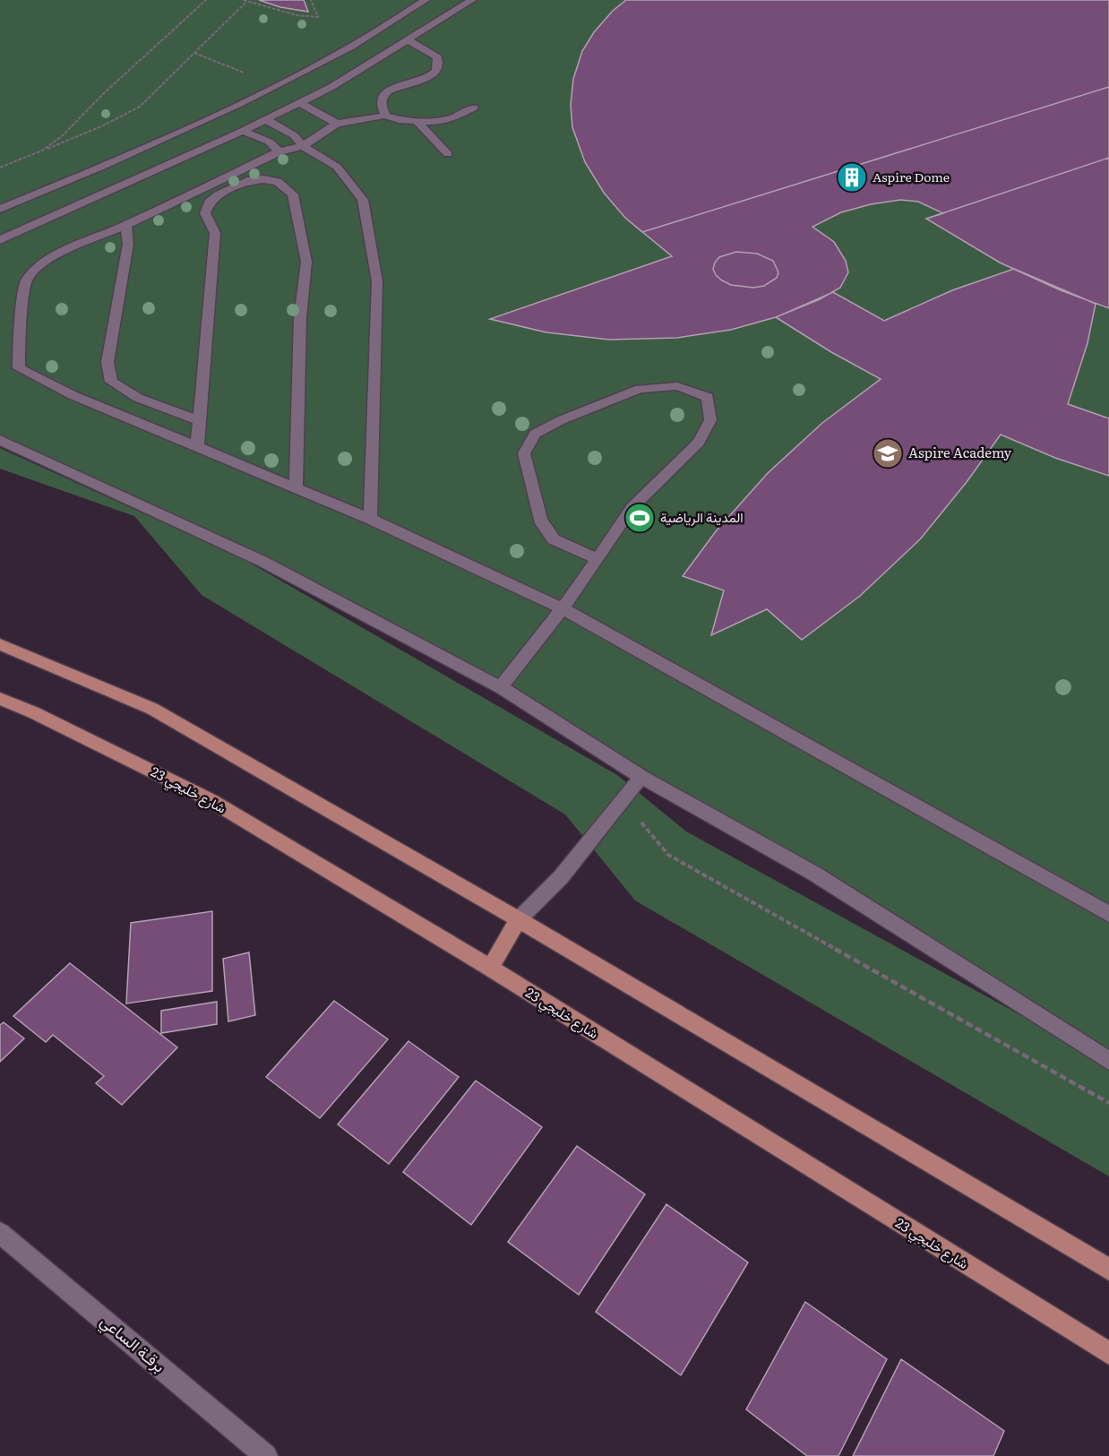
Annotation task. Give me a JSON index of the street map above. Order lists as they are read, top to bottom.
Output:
{
  "streets": {
    "main road": ["شارع خليجي 23"],
    "street": ["برقـة الساعي"]
  },
  "places": {
    "building": ["Aspire Dome"],
    "school or university": ["Aspire Academy"],
    "sports": ["المدينة الرياضية"]
  }
}
